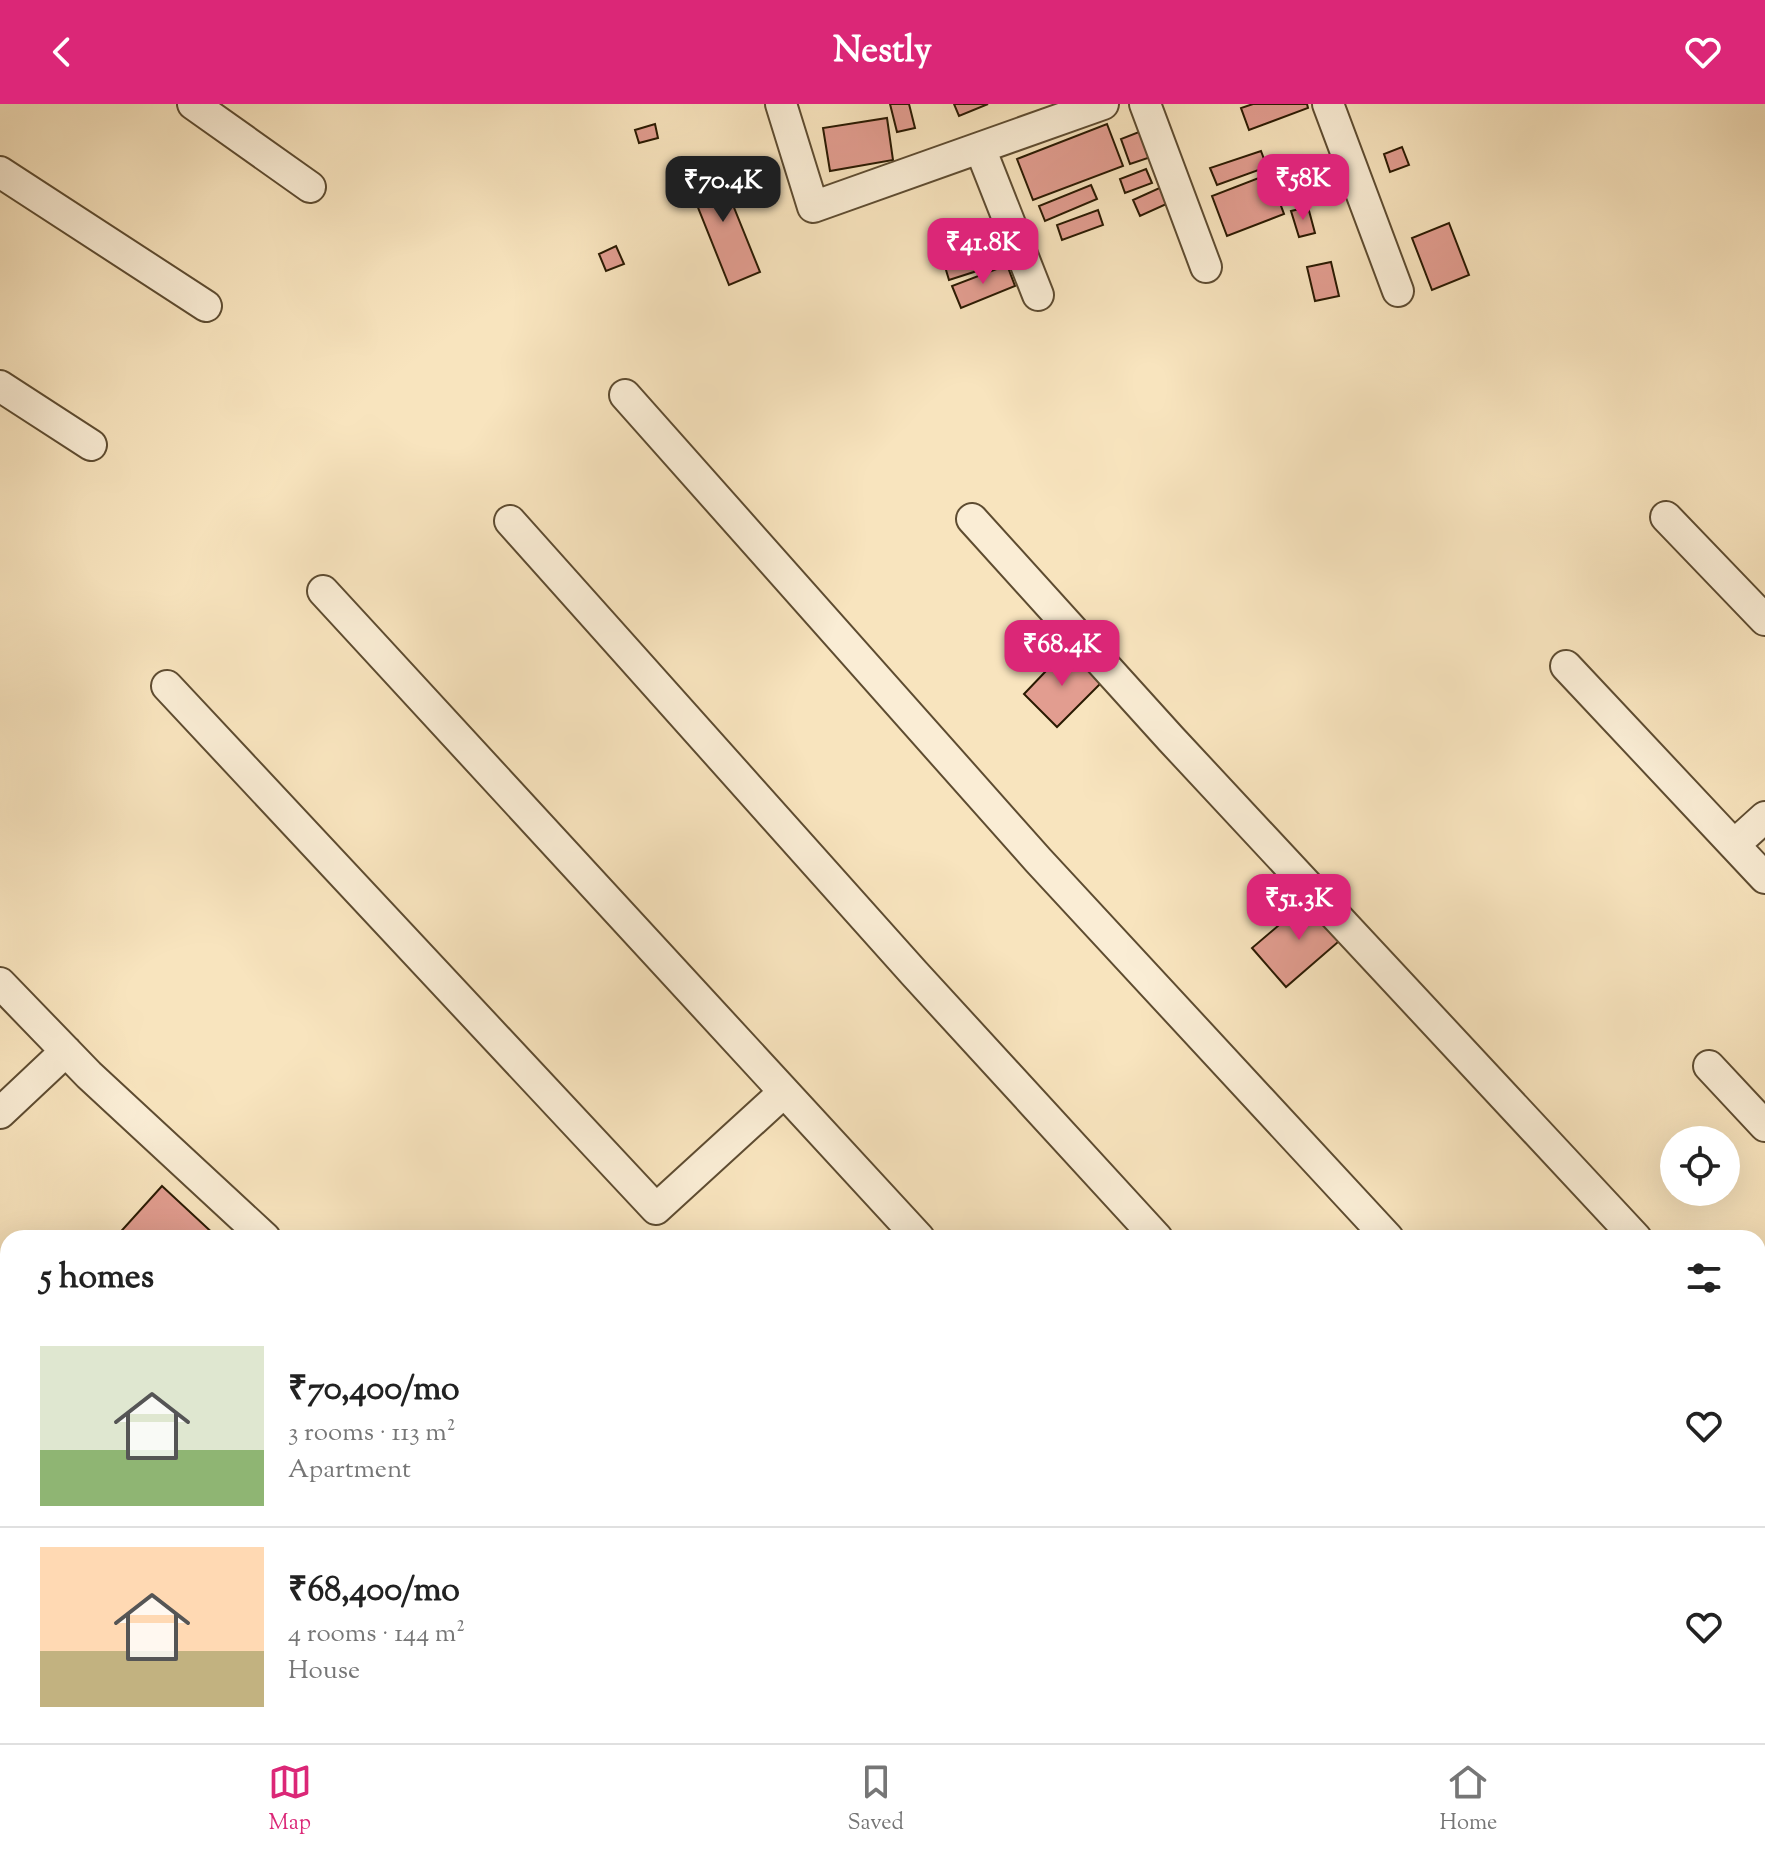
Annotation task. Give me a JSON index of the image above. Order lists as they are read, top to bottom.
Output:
{
  "page": {
    "header": "Nestly",
    "price": [
      "₹58K",
      "₹70.4K",
      "₹41.8K",
      "₹68.4K",
      "₹51.3K"
    ],
    "heading": "5 homes",
    "list": [
      {
        "name": "₹70,400/mo",
        "note": "3 rooms · 113 m² · Apartment"
      },
      {
        "name": "₹68,400/mo",
        "note": "4 rooms · 144 m² · House"
      }
    ],
    "tabs": ["Map", "Saved", "Home"]
  }
}
